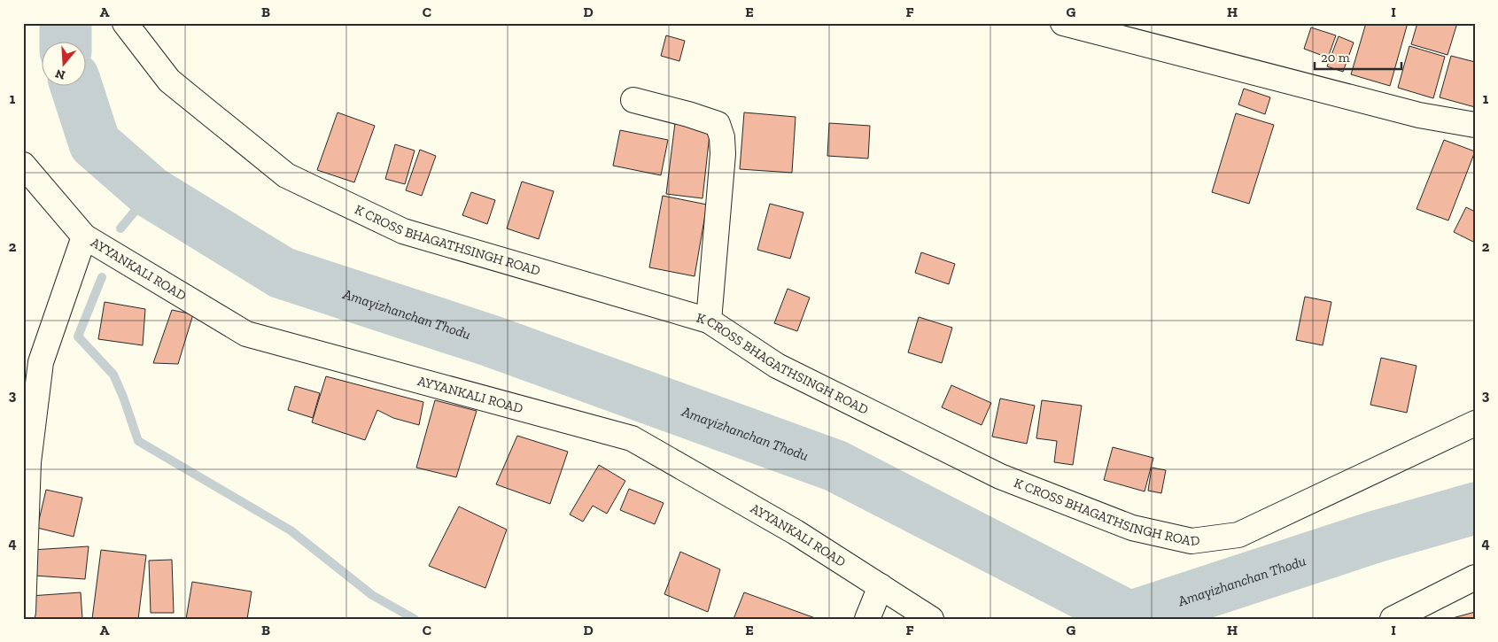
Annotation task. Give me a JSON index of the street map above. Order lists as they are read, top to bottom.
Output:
{
  "streets": {
    "street": ["K CROSS BHAGATHSINGH ROAD", "AYYANKALI ROAD"]
  },
  "water": ["Amayizhanchan Thodu"],
  "scale_bar": "20 m",
  "north": "bottom",
  "grid": {
    "columns": [
      "A",
      "B",
      "C",
      "D",
      "E",
      "F",
      "G",
      "H",
      "I"
    ],
    "rows": [
      "1",
      "2",
      "3",
      "4"
    ]
  }
}
